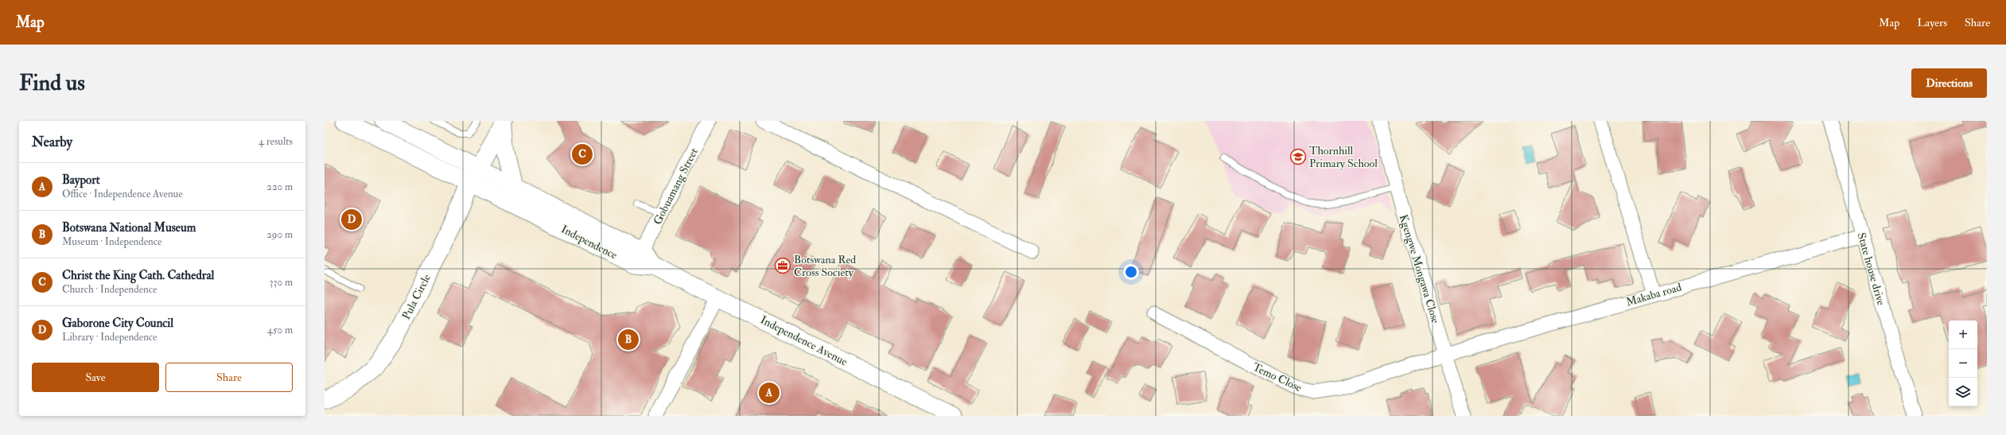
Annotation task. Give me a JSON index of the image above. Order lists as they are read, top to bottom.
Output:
{
  "streets": {
    "main road": ["Pula Circle"],
    "street": [
      "Gobuamang Street",
      "Independence",
      "Kgengwe Mongawa Close",
      "State house drive",
      "Makaba road",
      "Independence Avenue",
      "Temo Close"
    ]
  },
  "crossings": [
    ["Gobuamang Street", "Independence"],
    ["Independence", "Pula Circle"],
    ["Independence", "Independence Avenue"],
    ["Kgengwe Mongawa Close", "Makaba road"],
    ["Kgengwe Mongawa Close", "Temo Close"],
    ["State house drive", "Makaba road"],
    ["Makaba road", "Temo Close"]
  ],
  "places": {
    "school or university": ["Thornhill Primary School"],
    "office": ["Botswana Red Cross Society"]
  },
  "page": {
    "header": "Map",
    "nav": ["Map", "Layers", "Share"],
    "buttons": [
      "Directions",
      ["Save", "Share"]
    ],
    "title": "Find us",
    "heading": ["Nearby", "4 results"],
    "pins": [
      "C",
      "D",
      "B",
      "A"
    ],
    "list": [
      {
        "mark": "A",
        "name": "Bayport",
        "note": "Office · Independence Avenue",
        "value": "220 m"
      },
      {
        "mark": "B",
        "name": "Botswana National Museum",
        "note": "Museum · Independence",
        "value": "290 m"
      },
      {
        "mark": "C",
        "name": "Christ the King Cath. Cathedral",
        "note": "Church · Independence",
        "value": "330 m"
      },
      {
        "mark": "D",
        "name": "Gaborone City Council",
        "note": "Library · Independence",
        "value": "450 m"
      }
    ],
    "map_buttons": ["+", "−"]
  }
}
